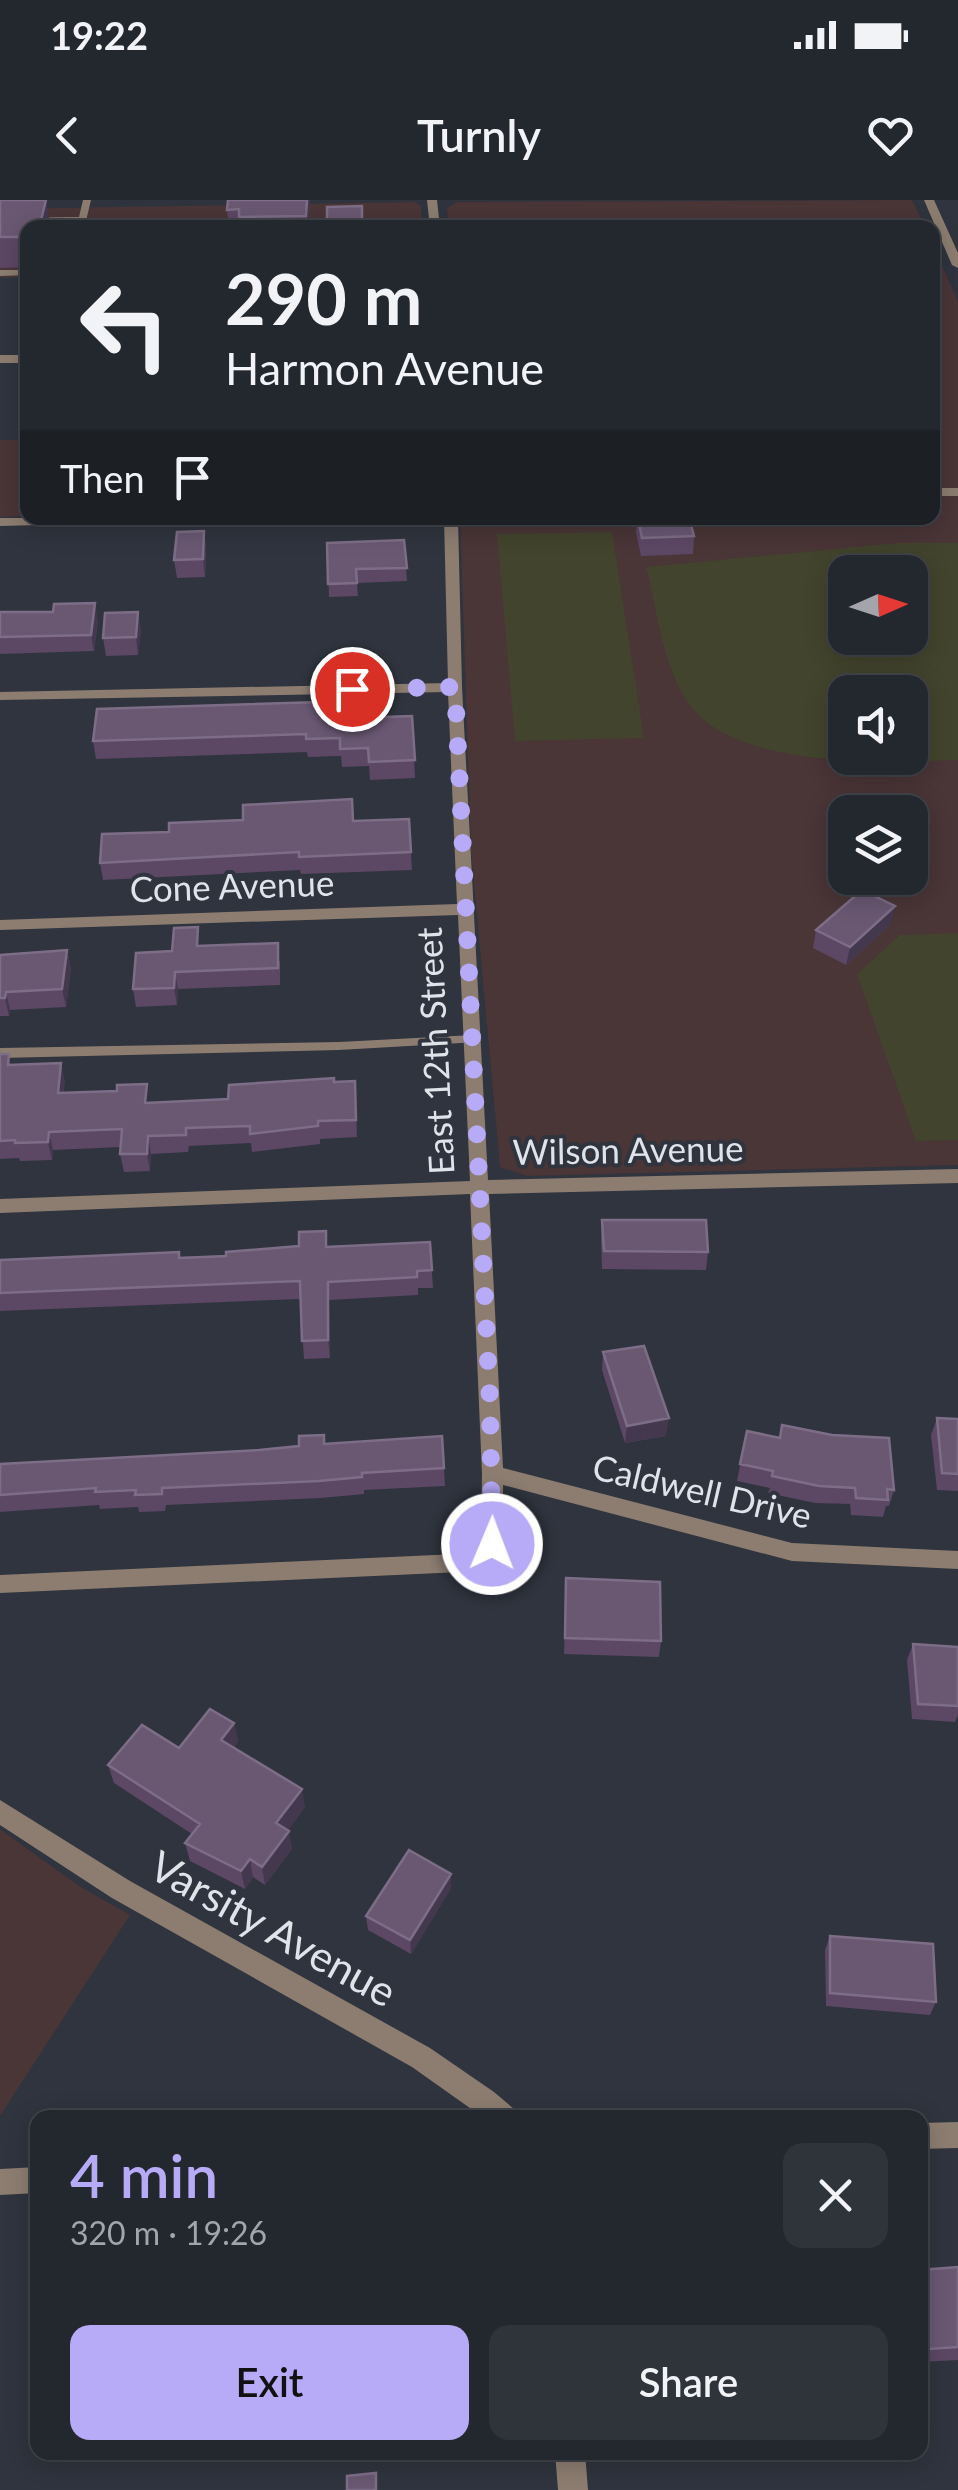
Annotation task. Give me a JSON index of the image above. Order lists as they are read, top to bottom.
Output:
{
  "streets": {
    "street": [
      "Cone Avenue",
      "East 12th Street",
      "Wilson Avenue",
      "Caldwell Drive",
      "Varsity Avenue"
    ]
  },
  "crossings": [
    ["Cone Avenue", "East 12th Street"],
    ["East 12th Street", "Wilson Avenue"],
    ["East 12th Street", "Caldwell Drive"]
  ],
  "north": "right",
  "page": {
    "status": "19:22",
    "header": "Turnly",
    "turn": ["290 m", "Harmon Avenue"],
    "then": "Then",
    "heading": ["4 min", "320 m · 19:26"],
    "buttons": ["Exit", "Share"]
  }
}
